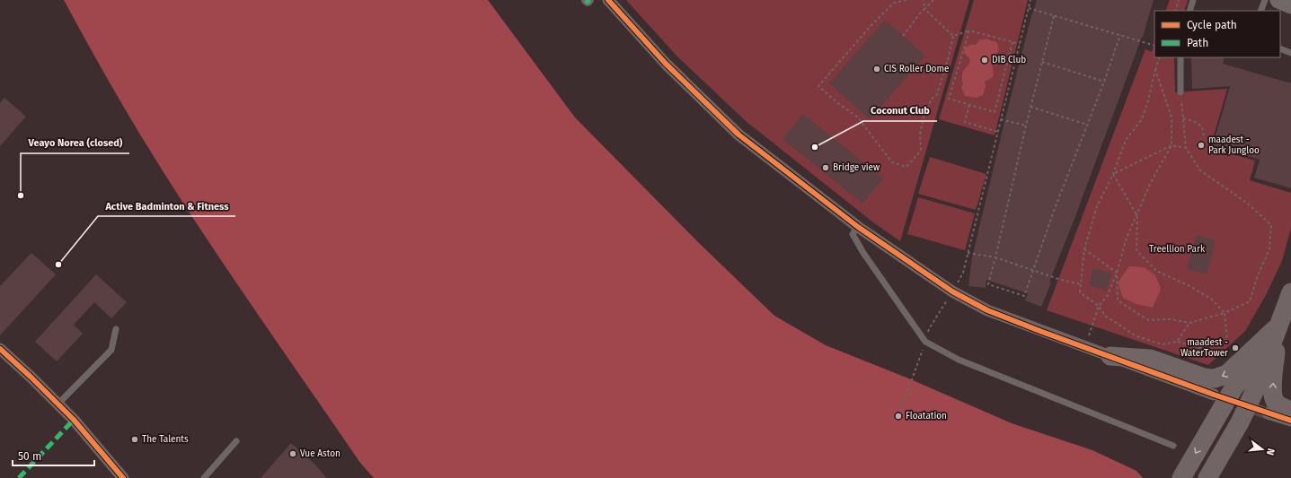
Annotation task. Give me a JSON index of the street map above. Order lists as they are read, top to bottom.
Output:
{
  "parks": ["Treellion Park"],
  "places": [
    "DIB Club",
    "CIS Roller Dome",
    "maadest - Park Jungloo",
    "Coconut Club",
    "Bridge view",
    "Veayo Norea (closed)",
    "Active Badminton & Fitness",
    "maadest - WaterTower",
    "Floatation",
    "The Talents",
    "Vue Aston"
  ],
  "legend": ["Cycle path", "Path"],
  "scale_bar": "50 m",
  "north": "right"
}
